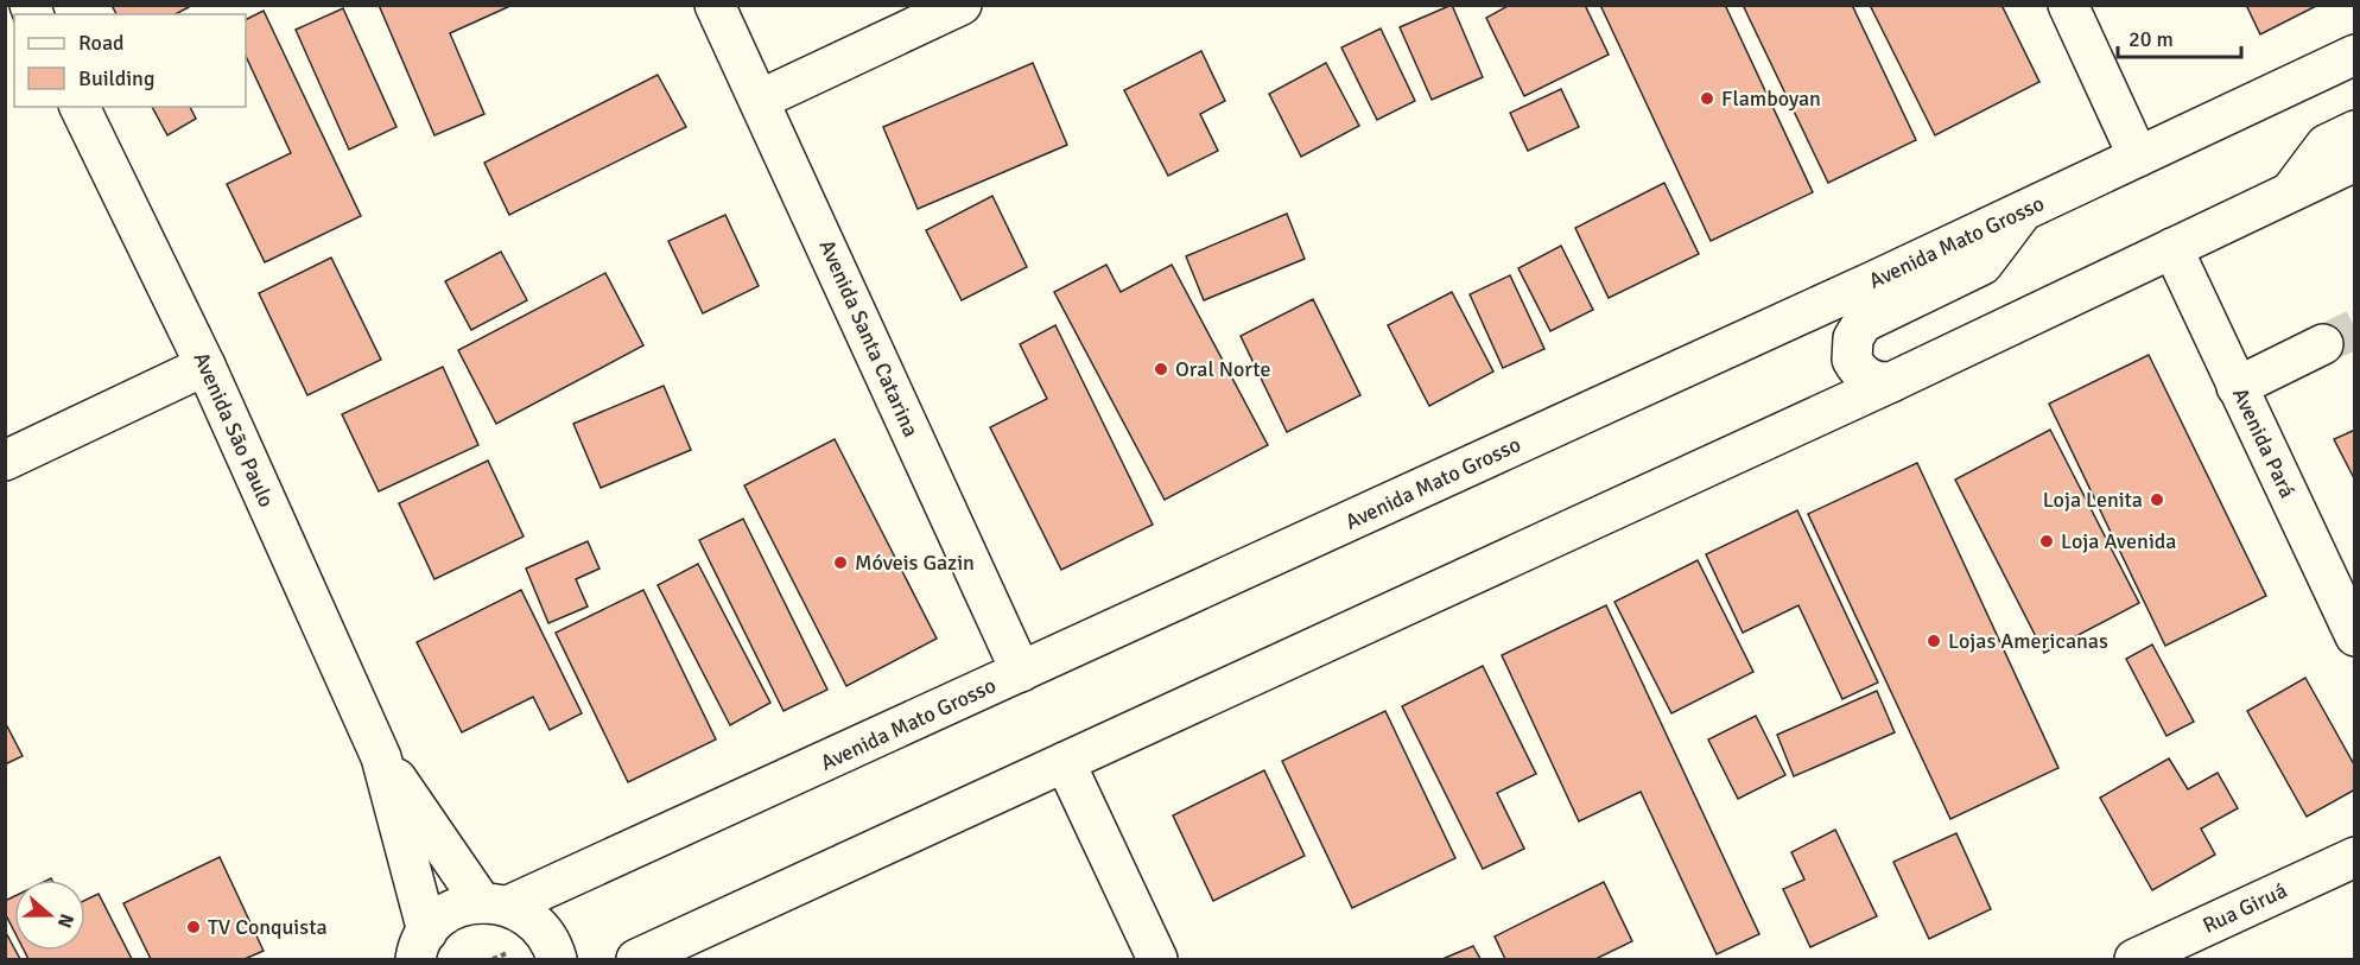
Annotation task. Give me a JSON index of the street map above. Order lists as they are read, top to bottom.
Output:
{
  "streets": {
    "main road": [
      "Avenida Mato Grosso",
      "Avenida Santa Catarina",
      "Avenida São Paulo",
      "Avenida Pará",
      "Rua Giruá"
    ]
  },
  "crossings": [
    ["Avenida Mato Grosso", "Avenida Santa Catarina"],
    ["Avenida Mato Grosso", "Avenida São Paulo"]
  ],
  "places": [
    "Flamboyan",
    "Oral Norte",
    "Loja Lenita",
    "Loja Avenida",
    "Móveis Gazin",
    "Lojas Americanas",
    "TV Conquista"
  ],
  "legend": ["Road", "Building"],
  "scale_bar": "20 m",
  "north": "right"
}
